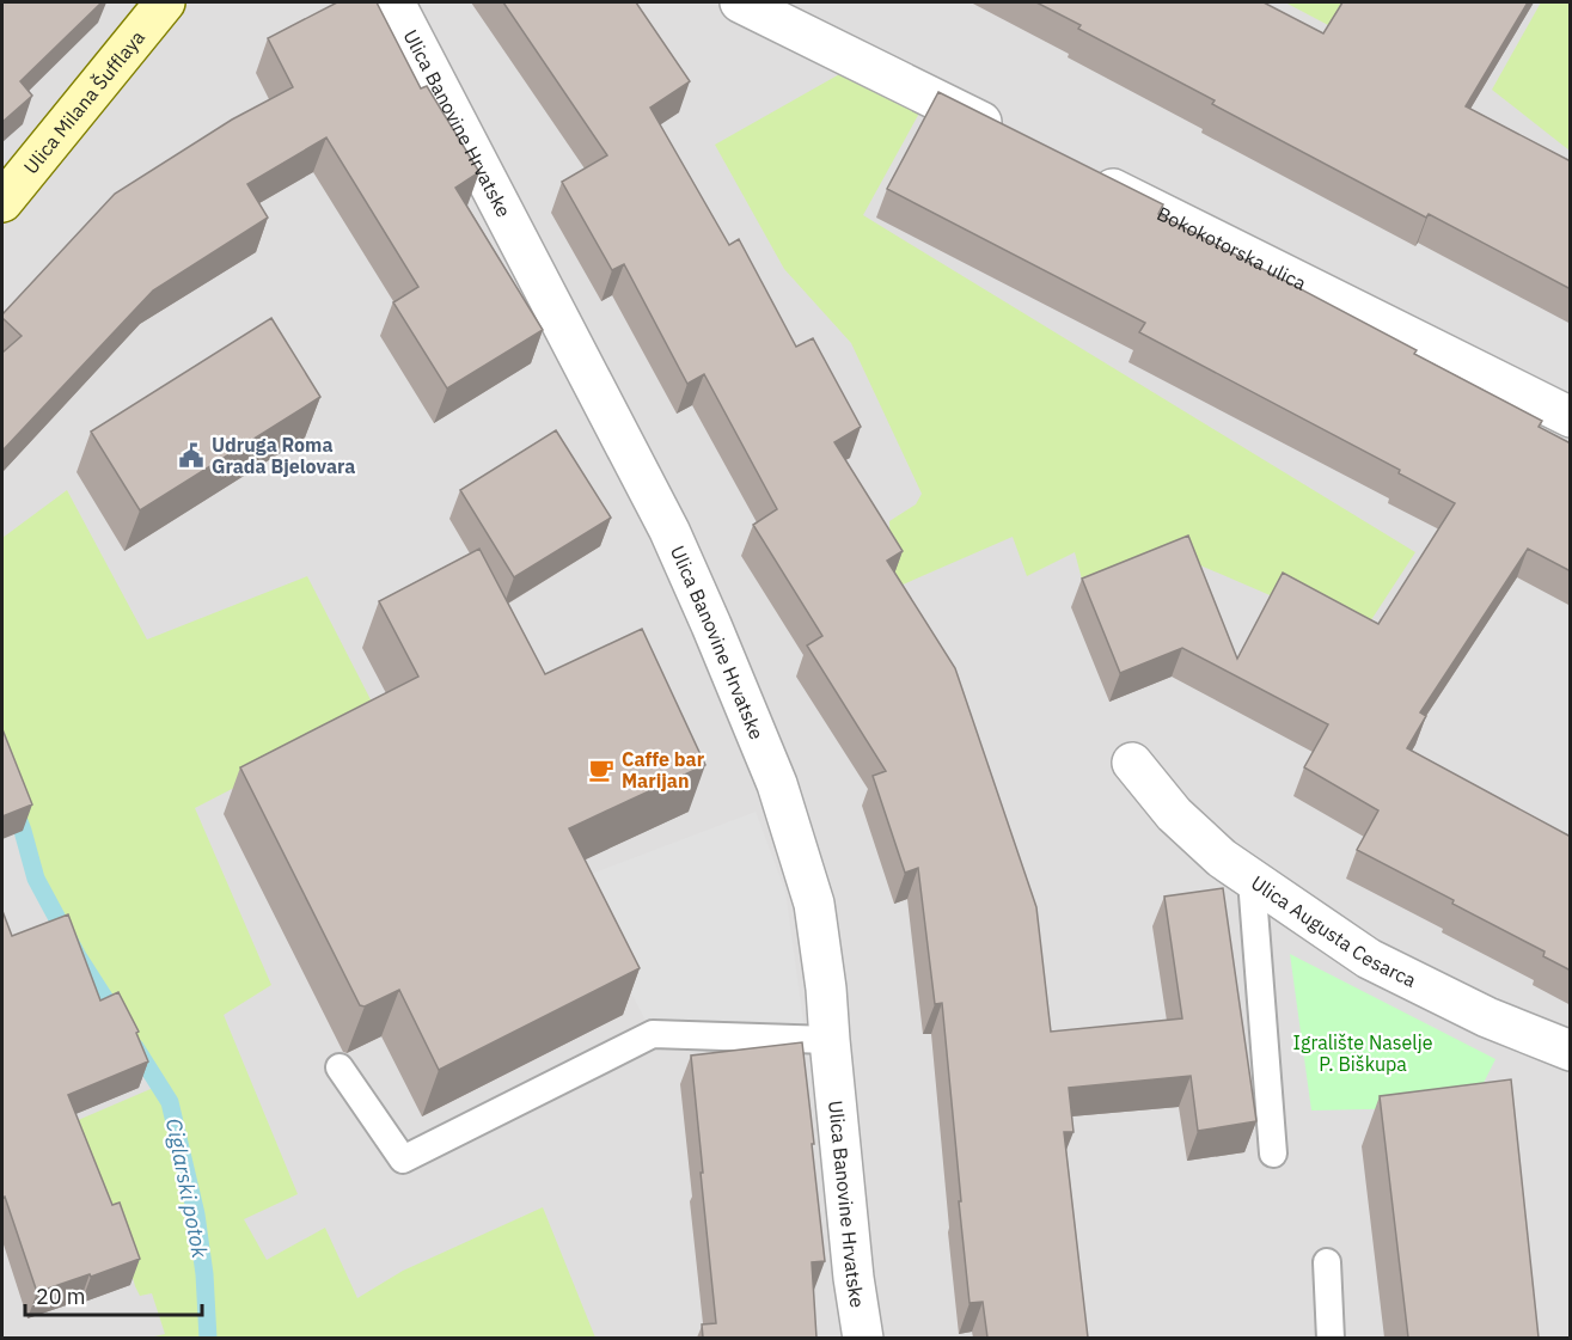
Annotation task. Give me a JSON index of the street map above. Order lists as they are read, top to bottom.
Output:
{
  "streets": {
    "street": [
      "Ulica Milana Šufflaya",
      "Ulica Banovine Hrvatske",
      "Bokokotorska ulica",
      "Ulica Augusta Cesarca"
    ]
  },
  "water": ["Ciglarski potok"],
  "parks": ["Igralište Naselje P. Biškupa"],
  "places": {
    "public building": ["Udruga Roma Grada Bjelovara"],
    "cafe": ["Caffe bar Marijan"]
  },
  "scale_bar": "20 m"
}
